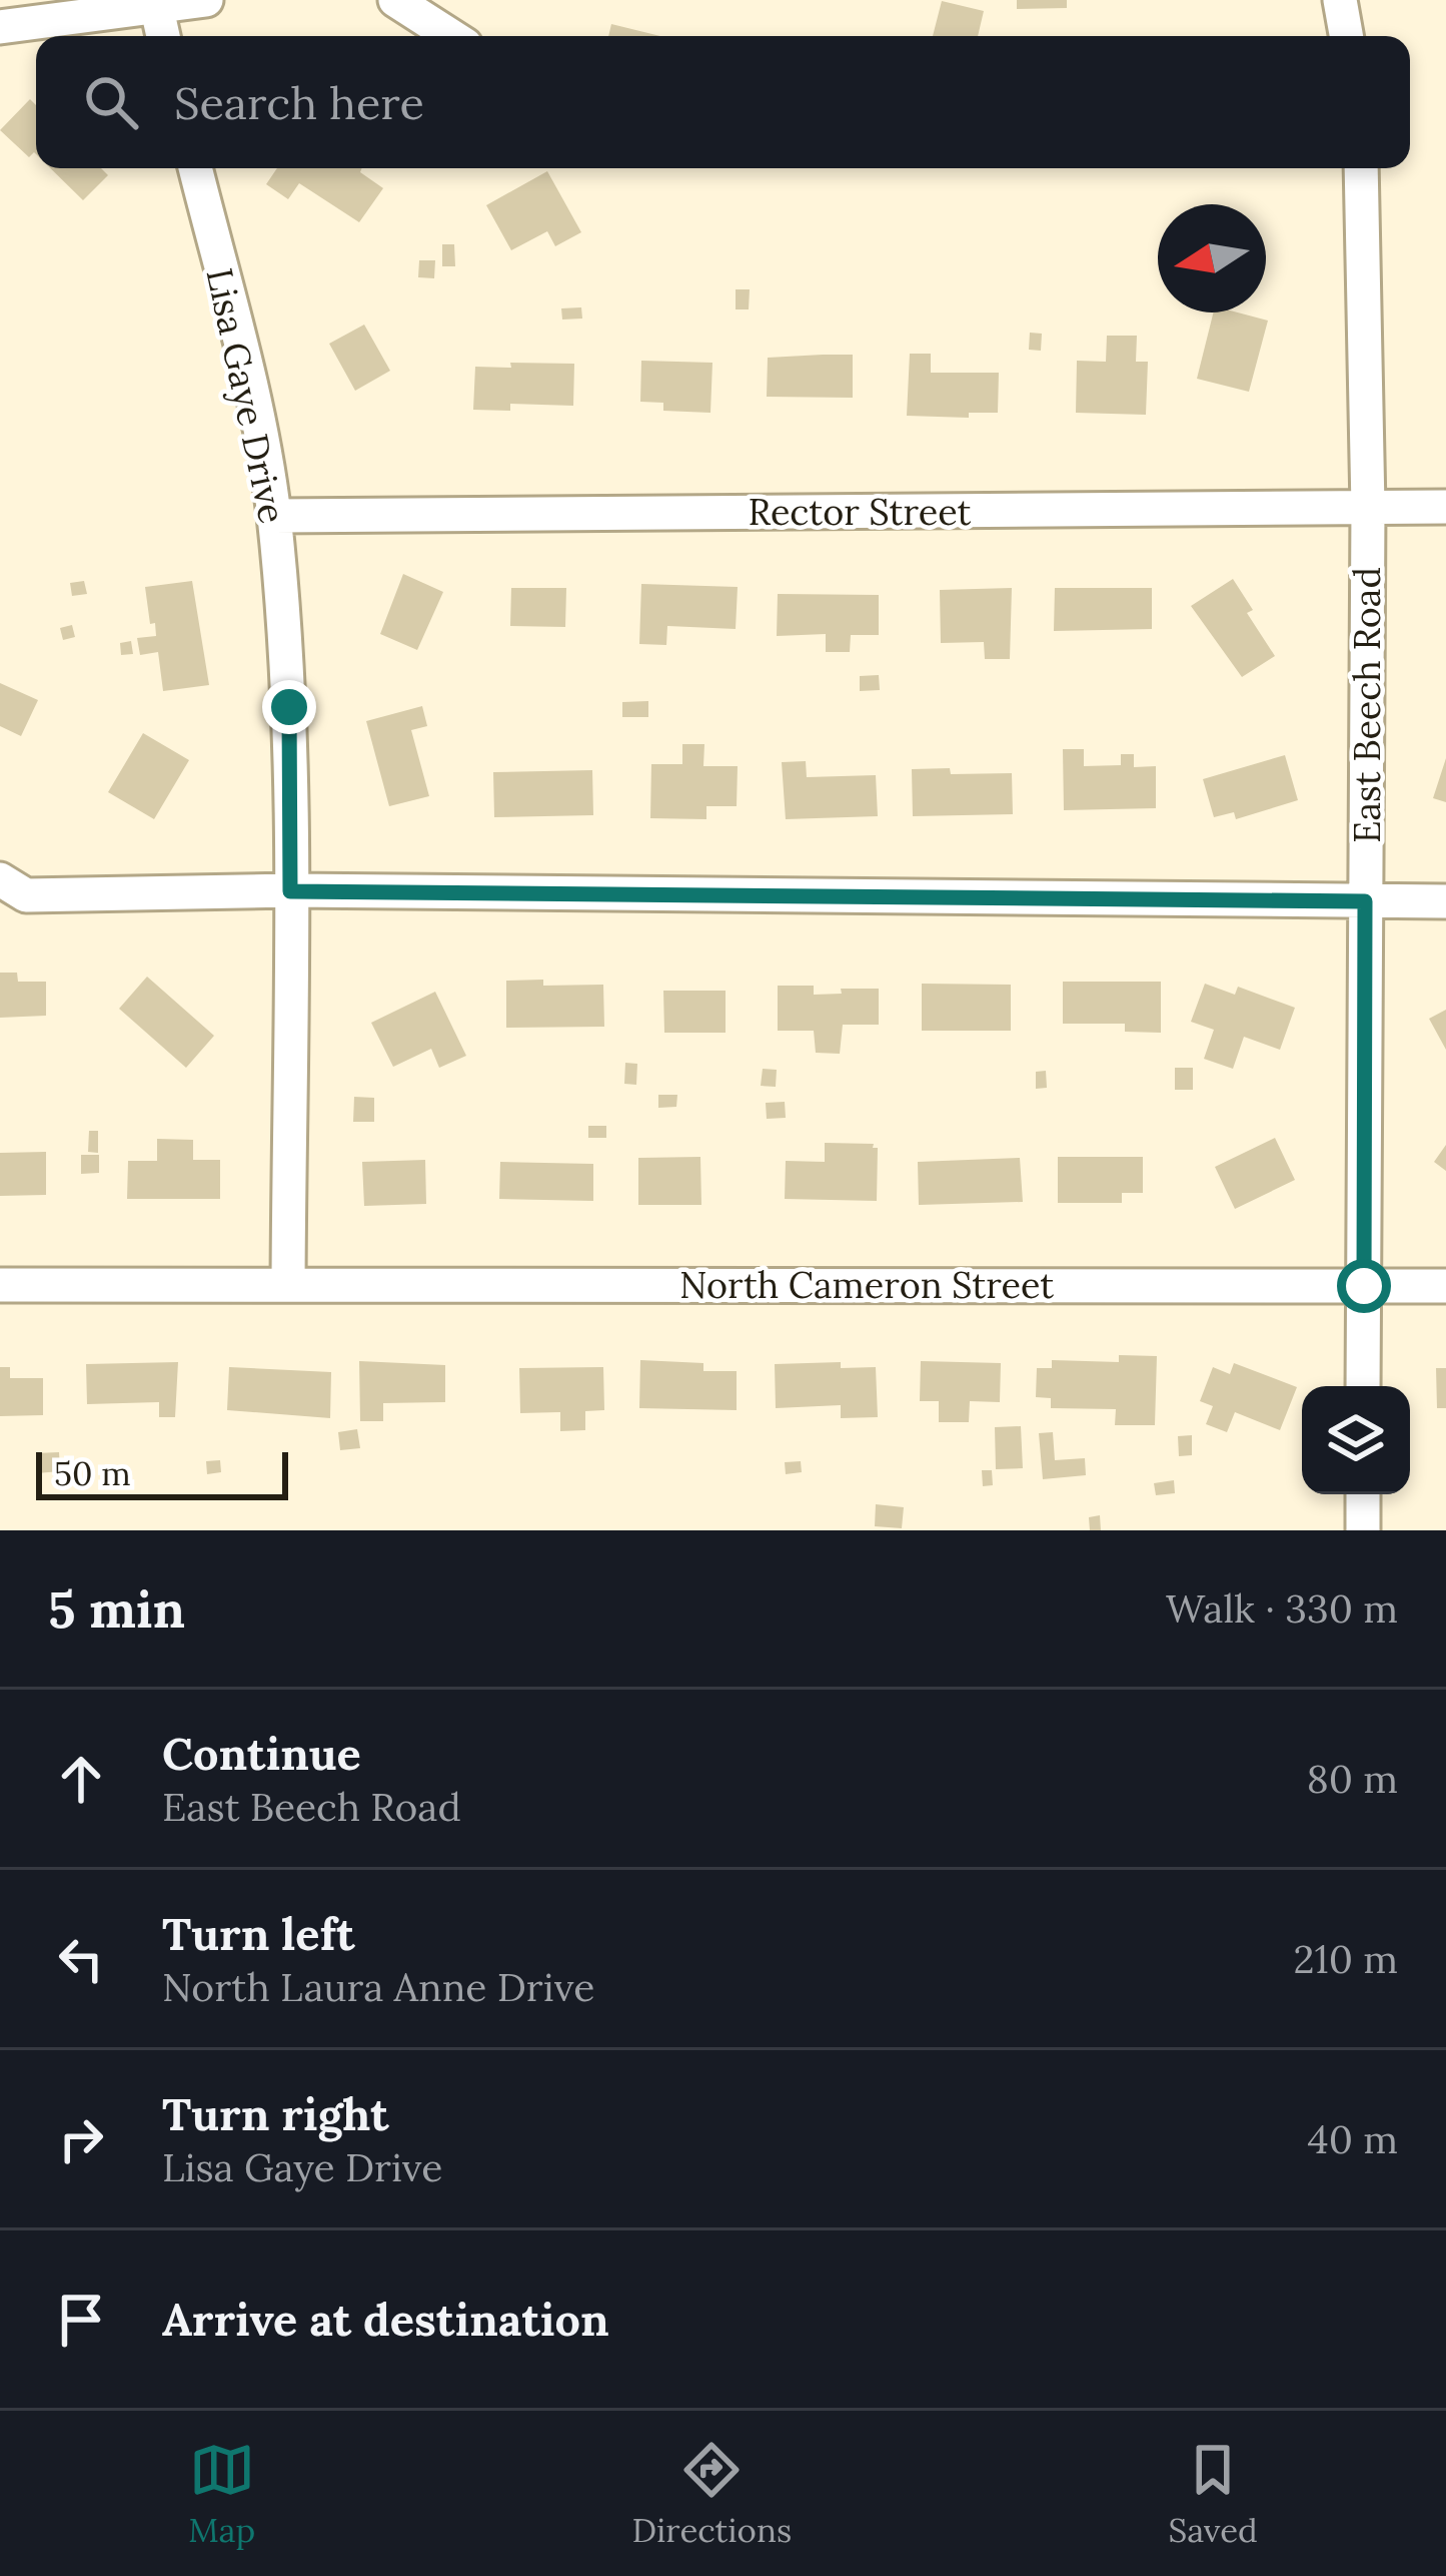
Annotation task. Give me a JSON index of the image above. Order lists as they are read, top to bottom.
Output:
{
  "streets": {
    "street": [
      "Lisa Gaye Drive",
      "Rector Street",
      "East Beech Road",
      "North Cameron Street"
    ]
  },
  "crossings": [
    ["Lisa Gaye Drive", "Rector Street"],
    ["Lisa Gaye Drive", "North Cameron Street"],
    ["Rector Street", "East Beech Road"],
    ["East Beech Road", "North Cameron Street"]
  ],
  "scale_bar": "50 m",
  "north": "left",
  "page": {
    "search": "Search here",
    "scale": "50 m",
    "heading": ["5 min", "Walk · 330 m"],
    "list": [
      ["Continue", "East Beech Road", "80 m"],
      ["Turn left", "North Laura Anne Drive", "210 m"],
      ["Turn right", "Lisa Gaye Drive", "40 m"],
      "Arrive at destination"
    ],
    "nav": ["Map", "Directions", "Saved"]
  }
}
